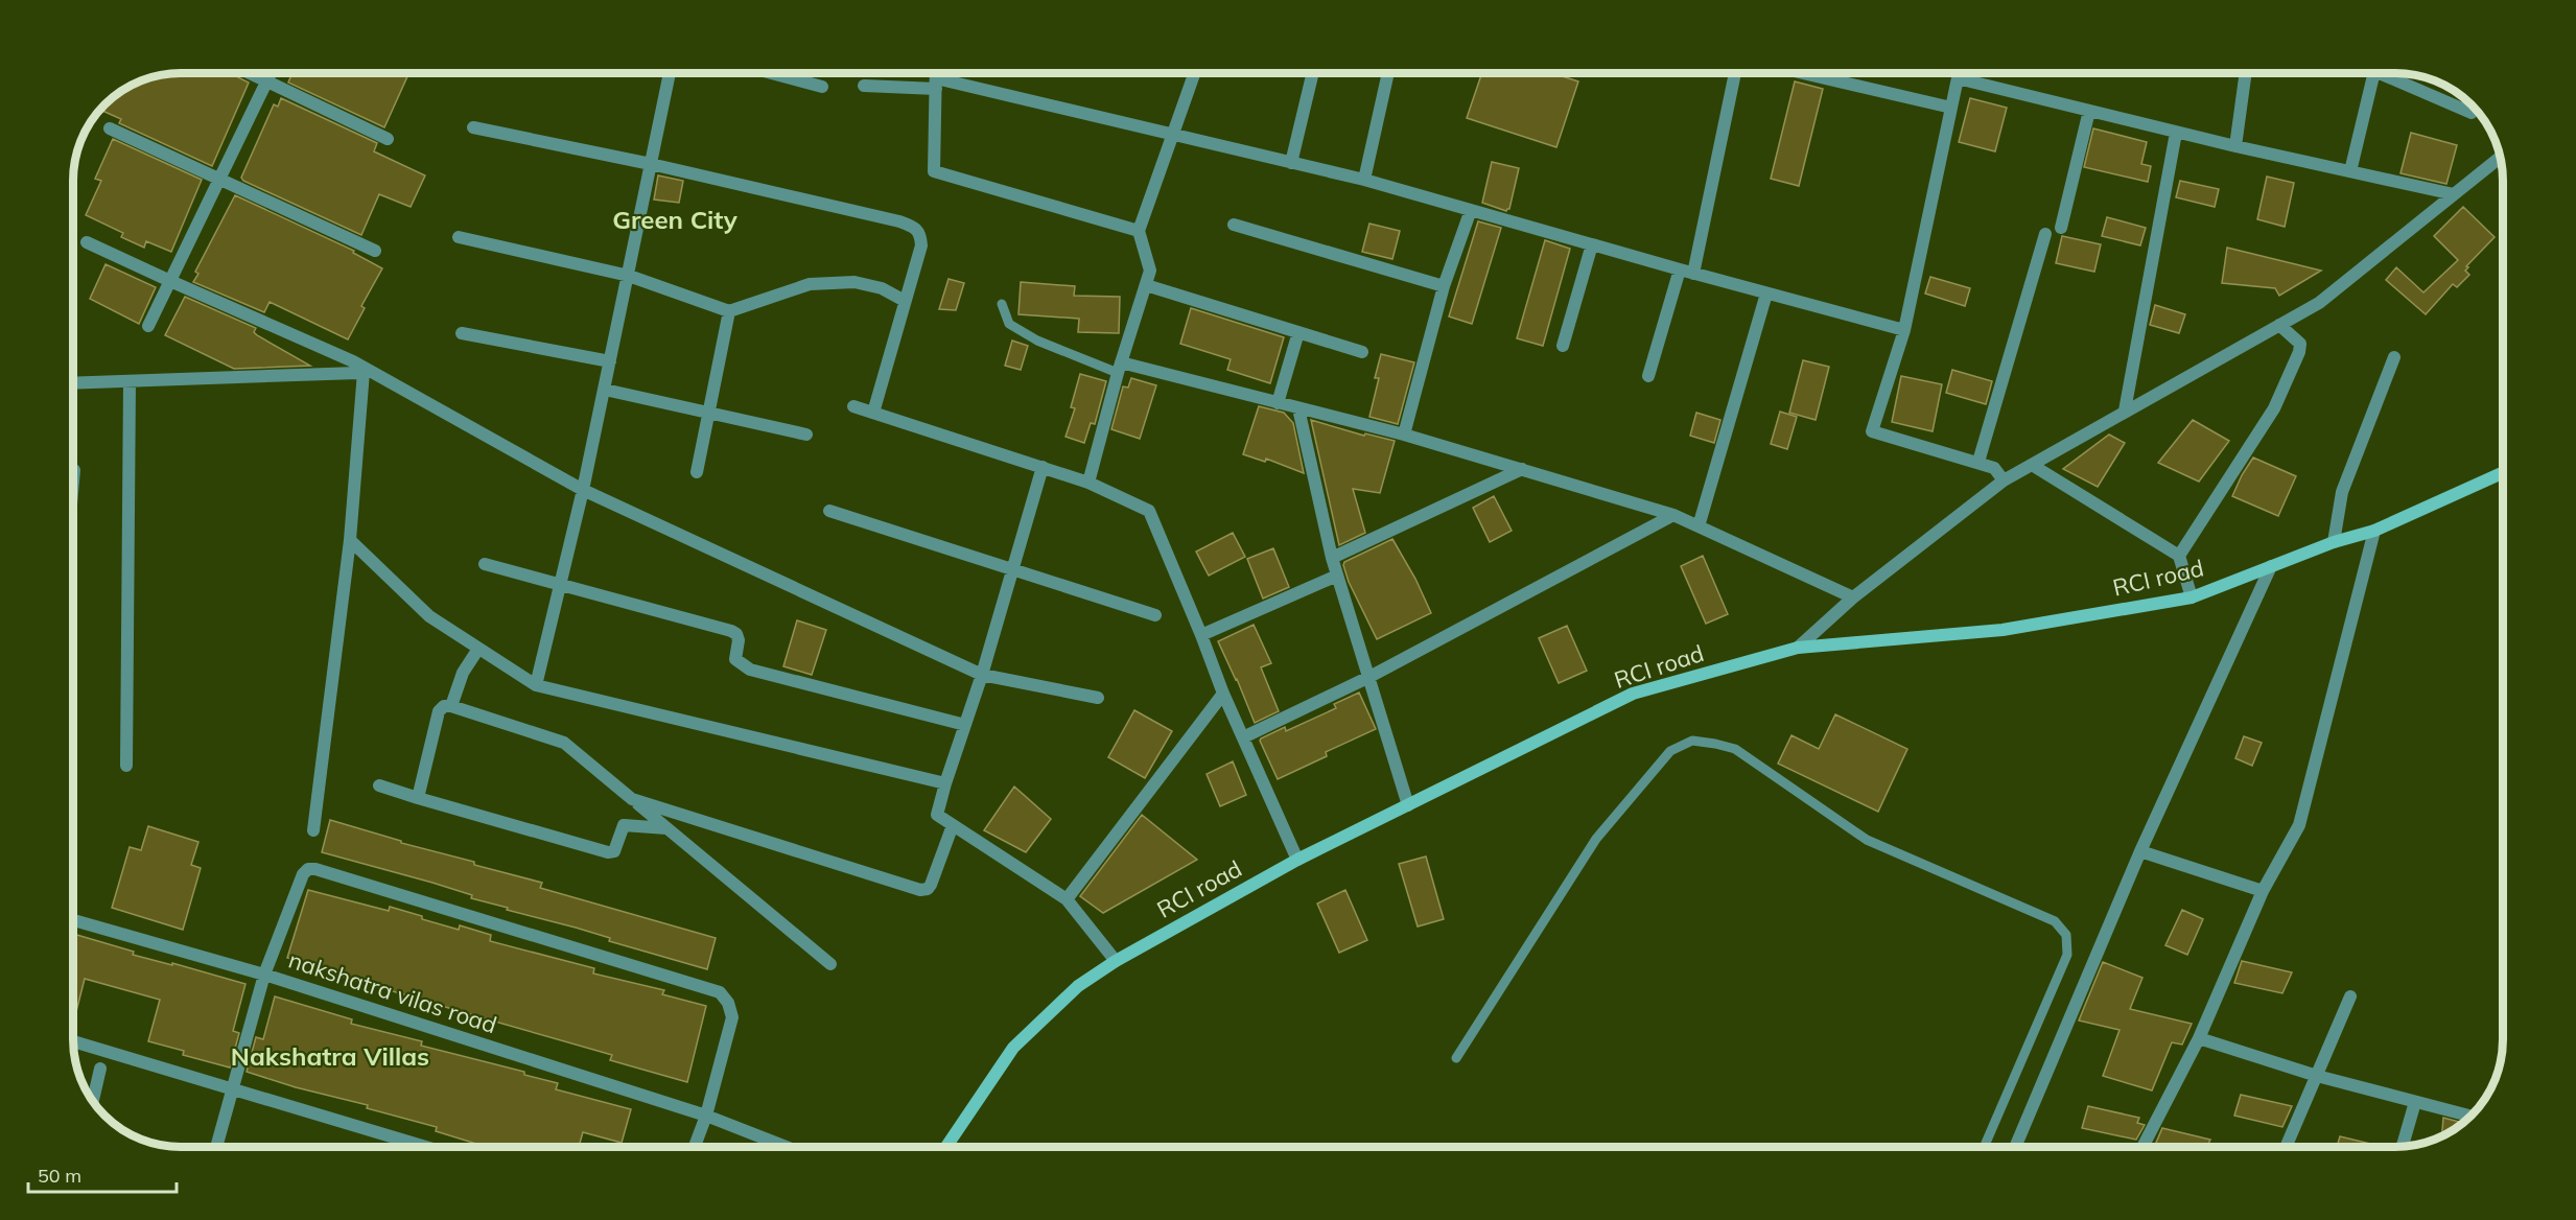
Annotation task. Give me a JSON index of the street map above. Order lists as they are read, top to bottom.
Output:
{
  "streets": {
    "street": ["RCI road", "nakshatra vilas road"]
  },
  "districts": ["Green City", "Nakshatra Villas"],
  "scale_bar": "50 m"
}
